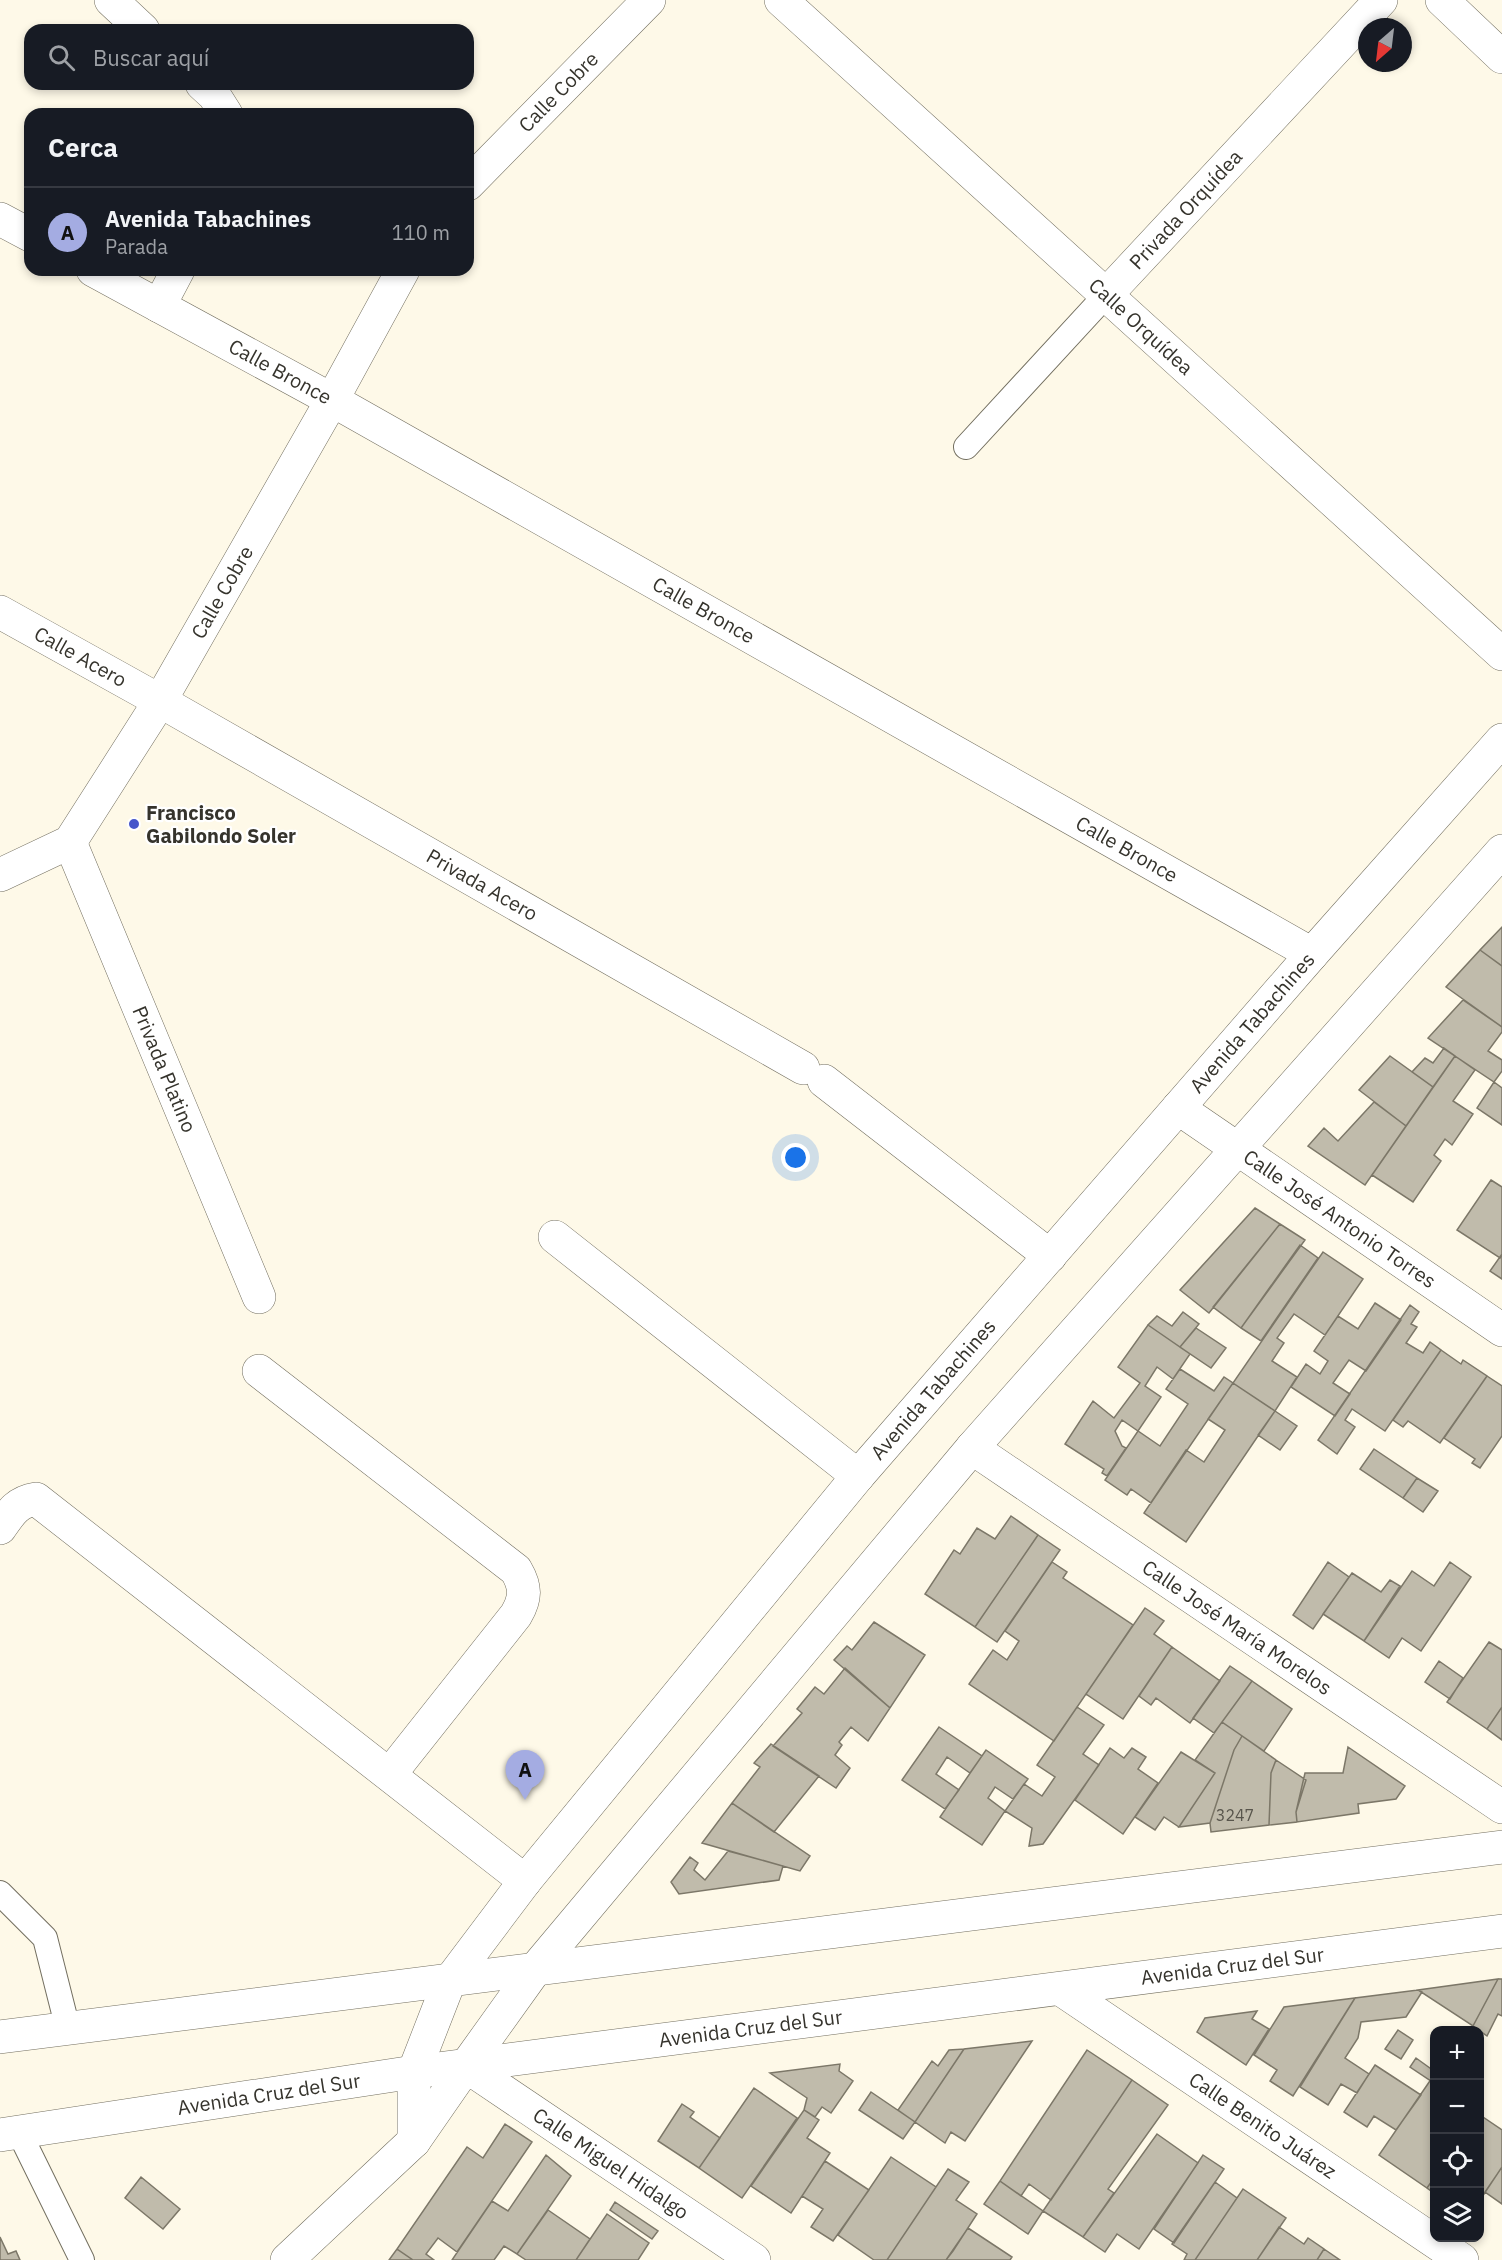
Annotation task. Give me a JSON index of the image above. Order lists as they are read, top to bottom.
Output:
{
  "streets": {
    "street": [
      "Calle Cobre",
      "Privada Orquídea",
      "Calle Orquídea",
      "Calle Bronce",
      "Calle Acero",
      "Privada Acero",
      "Avenida Tabachines",
      "Privada Platino",
      "Calle José Antonio Torres",
      "Calle José María Morelos",
      "Avenida Cruz del Sur",
      "Calle Benito Juárez",
      "Calle Miguel Hidalgo"
    ]
  },
  "crossings": [
    ["Calle Cobre", "Calle Bronce"],
    ["Calle Cobre", "Calle Acero"],
    ["Calle Cobre", "Privada Acero"],
    ["Calle Cobre", "Privada Platino"],
    ["Privada Orquídea", "Calle Orquídea"],
    ["Calle Bronce", "Avenida Tabachines"],
    ["Calle Acero", "Privada Acero"],
    ["Privada Acero", "Avenida Tabachines"],
    ["Avenida Tabachines", "Calle José Antonio Torres"],
    ["Avenida Tabachines", "Avenida Cruz del Sur"],
    ["Avenida Cruz del Sur", "Calle Benito Juárez"],
    ["Avenida Cruz del Sur", "Calle Miguel Hidalgo"]
  ],
  "places": ["Francisco Gabilondo Soler"],
  "house_numbers": ["3247"],
  "north": "bottom left",
  "page": {
    "search": "Buscar aquí",
    "heading": "Cerca",
    "list": [
      {
        "mark": "A",
        "name": "Avenida Tabachines",
        "note": "Parada",
        "value": "110 m"
      }
    ],
    "pins": "A",
    "map_buttons": ["+", "−"]
  }
}
